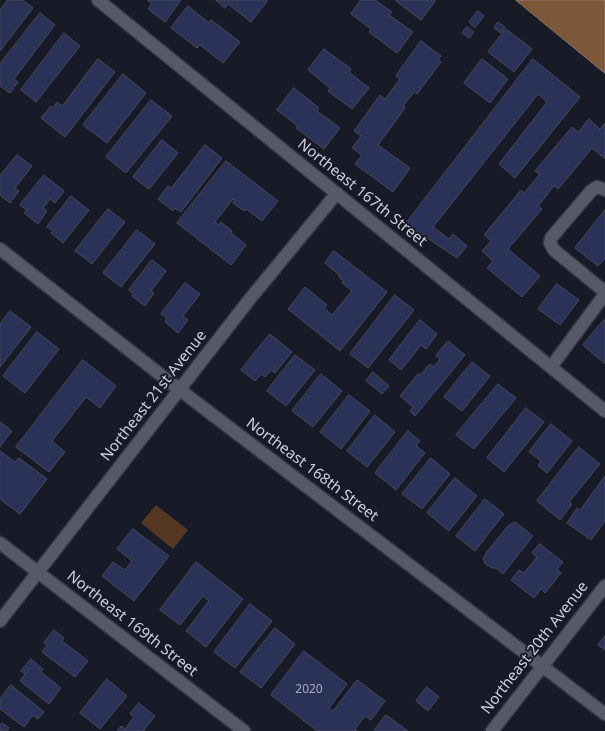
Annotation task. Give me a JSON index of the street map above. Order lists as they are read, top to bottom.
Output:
{
  "streets": {
    "street": [
      "Northeast 167th Street",
      "Northeast 21st Avenue",
      "Northeast 168th Street",
      "Northeast 169th Street",
      "Northeast 20th Avenue"
    ]
  },
  "crossings": [
    ["Northeast 167th Street", "Northeast 21st Avenue"],
    ["Northeast 21st Avenue", "Northeast 168th Street"],
    ["Northeast 21st Avenue", "Northeast 169th Street"],
    ["Northeast 168th Street", "Northeast 20th Avenue"]
  ],
  "house_numbers": ["2020"]
}
